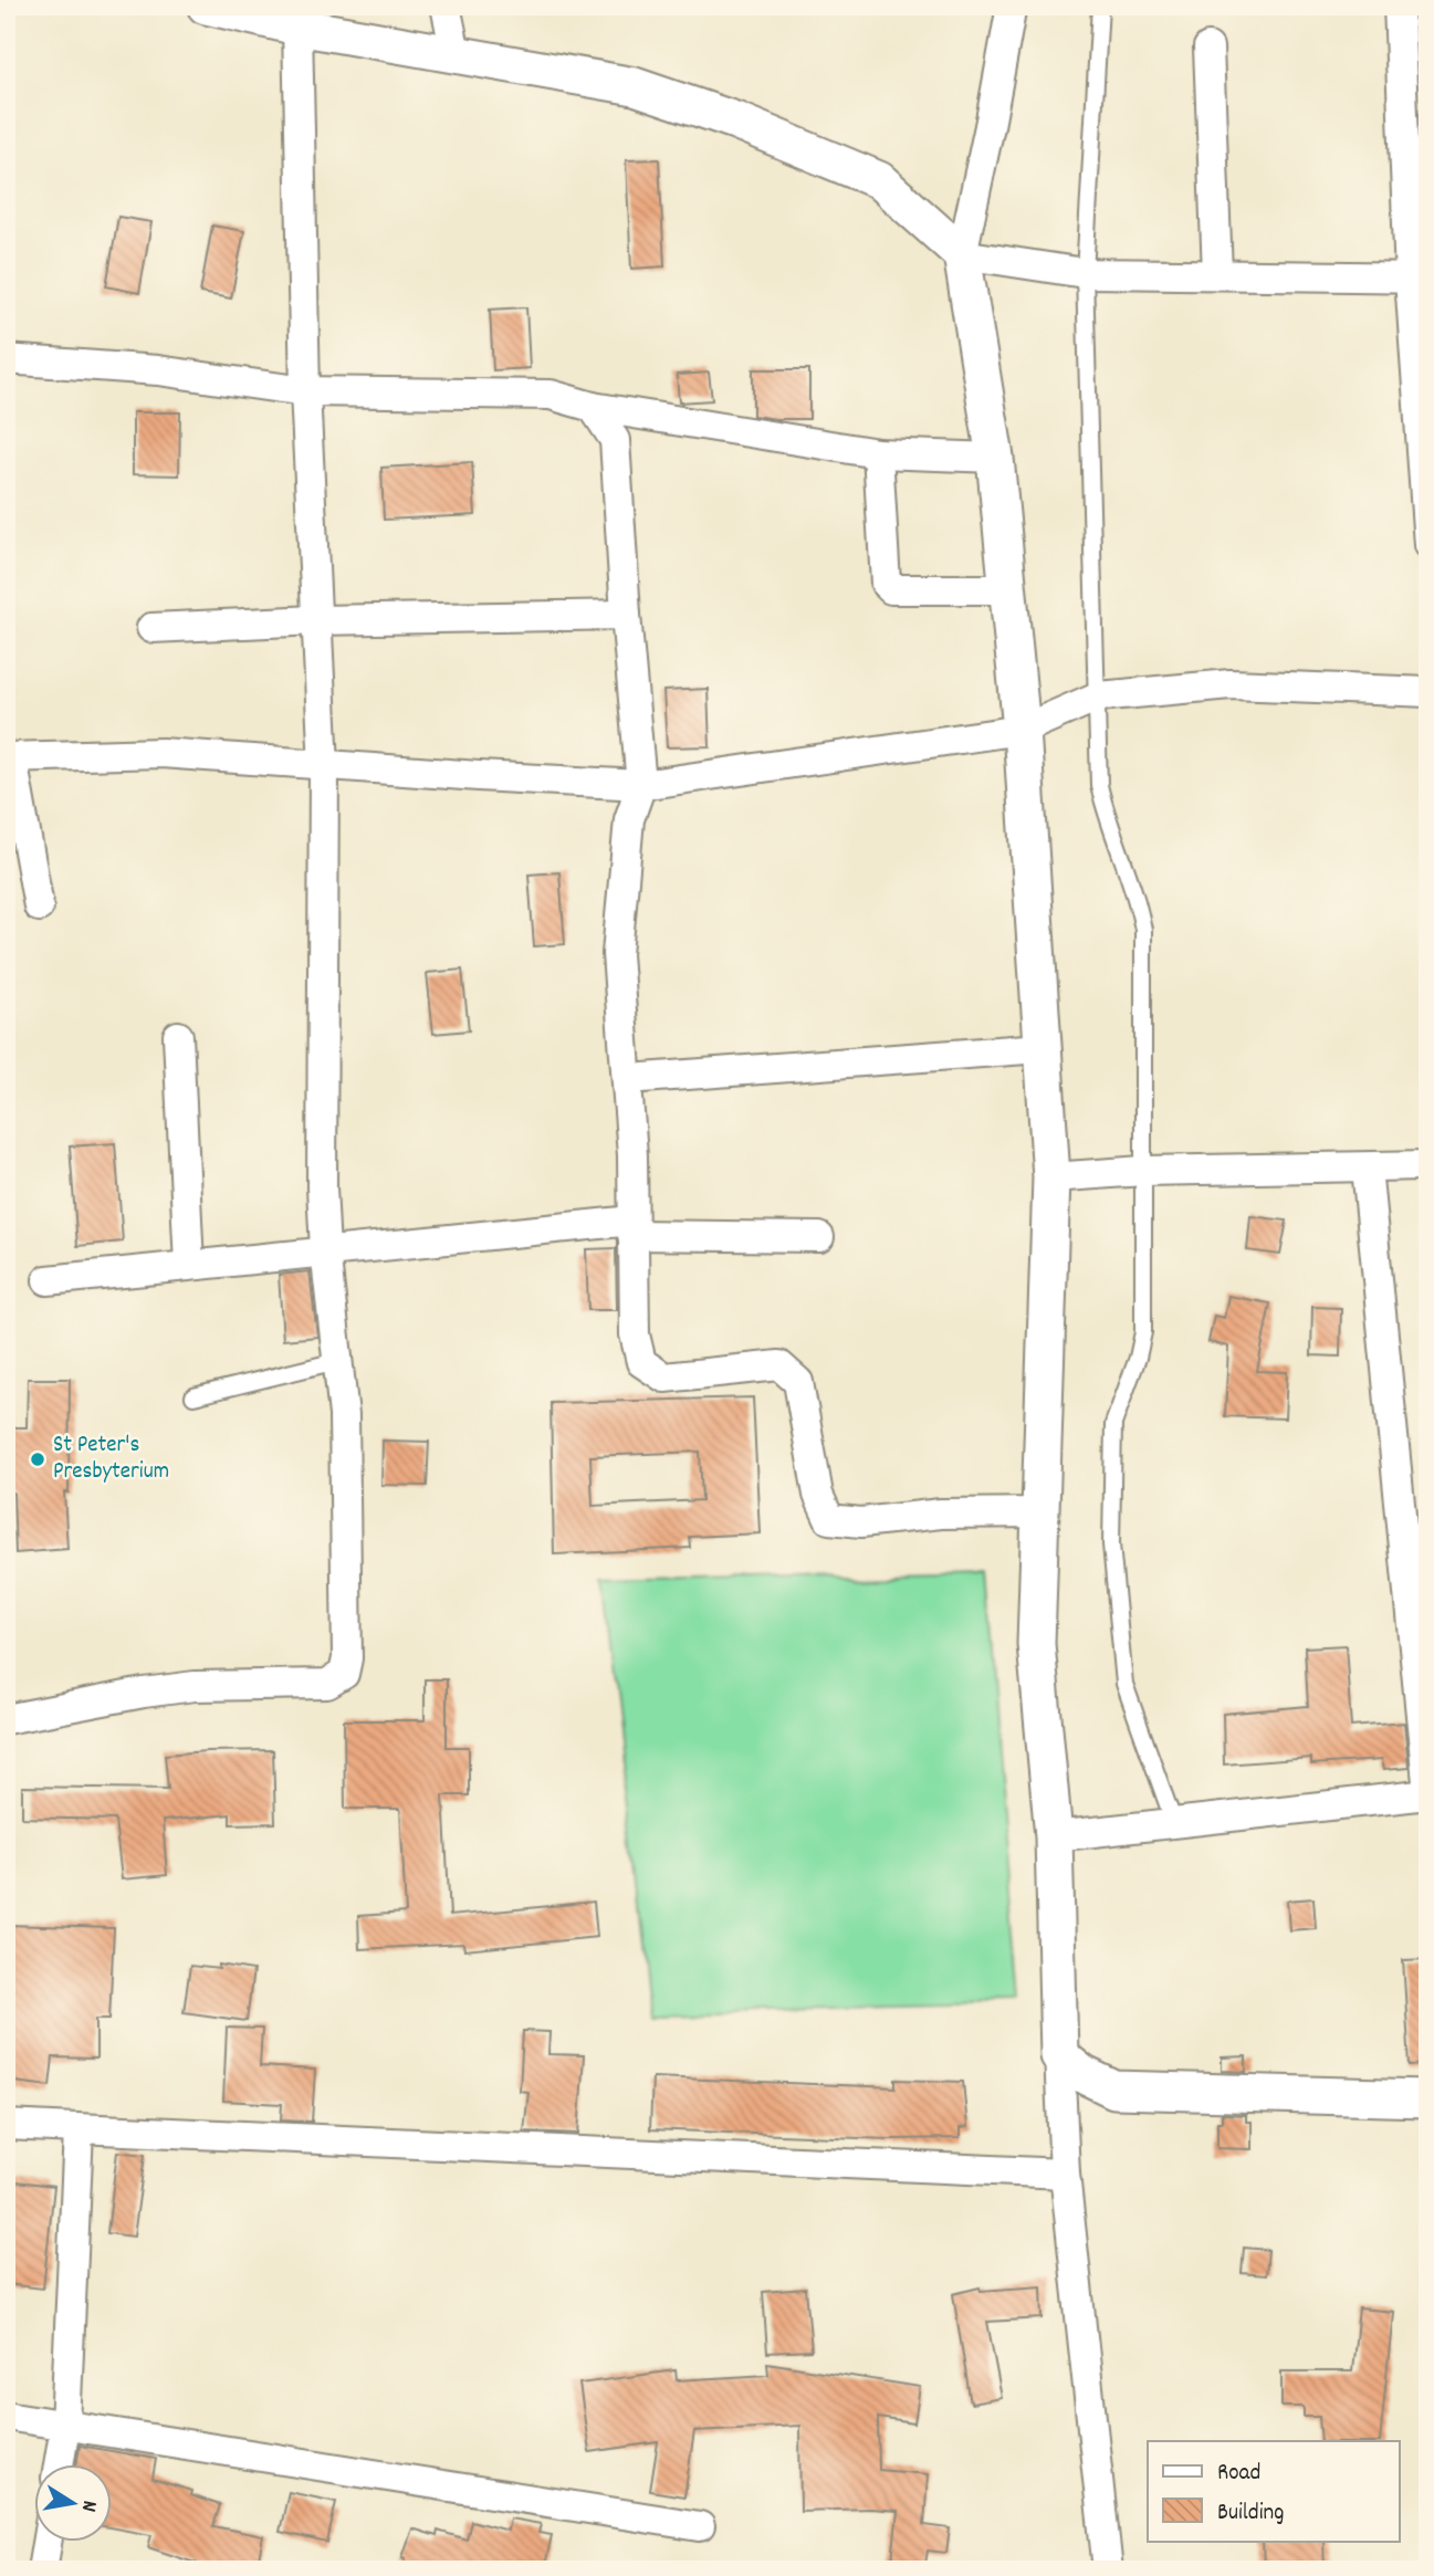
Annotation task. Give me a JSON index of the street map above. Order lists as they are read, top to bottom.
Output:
{
  "places": ["St Peter's Presbyterium"],
  "legend": ["Road", "Building"],
  "north": "right"
}
